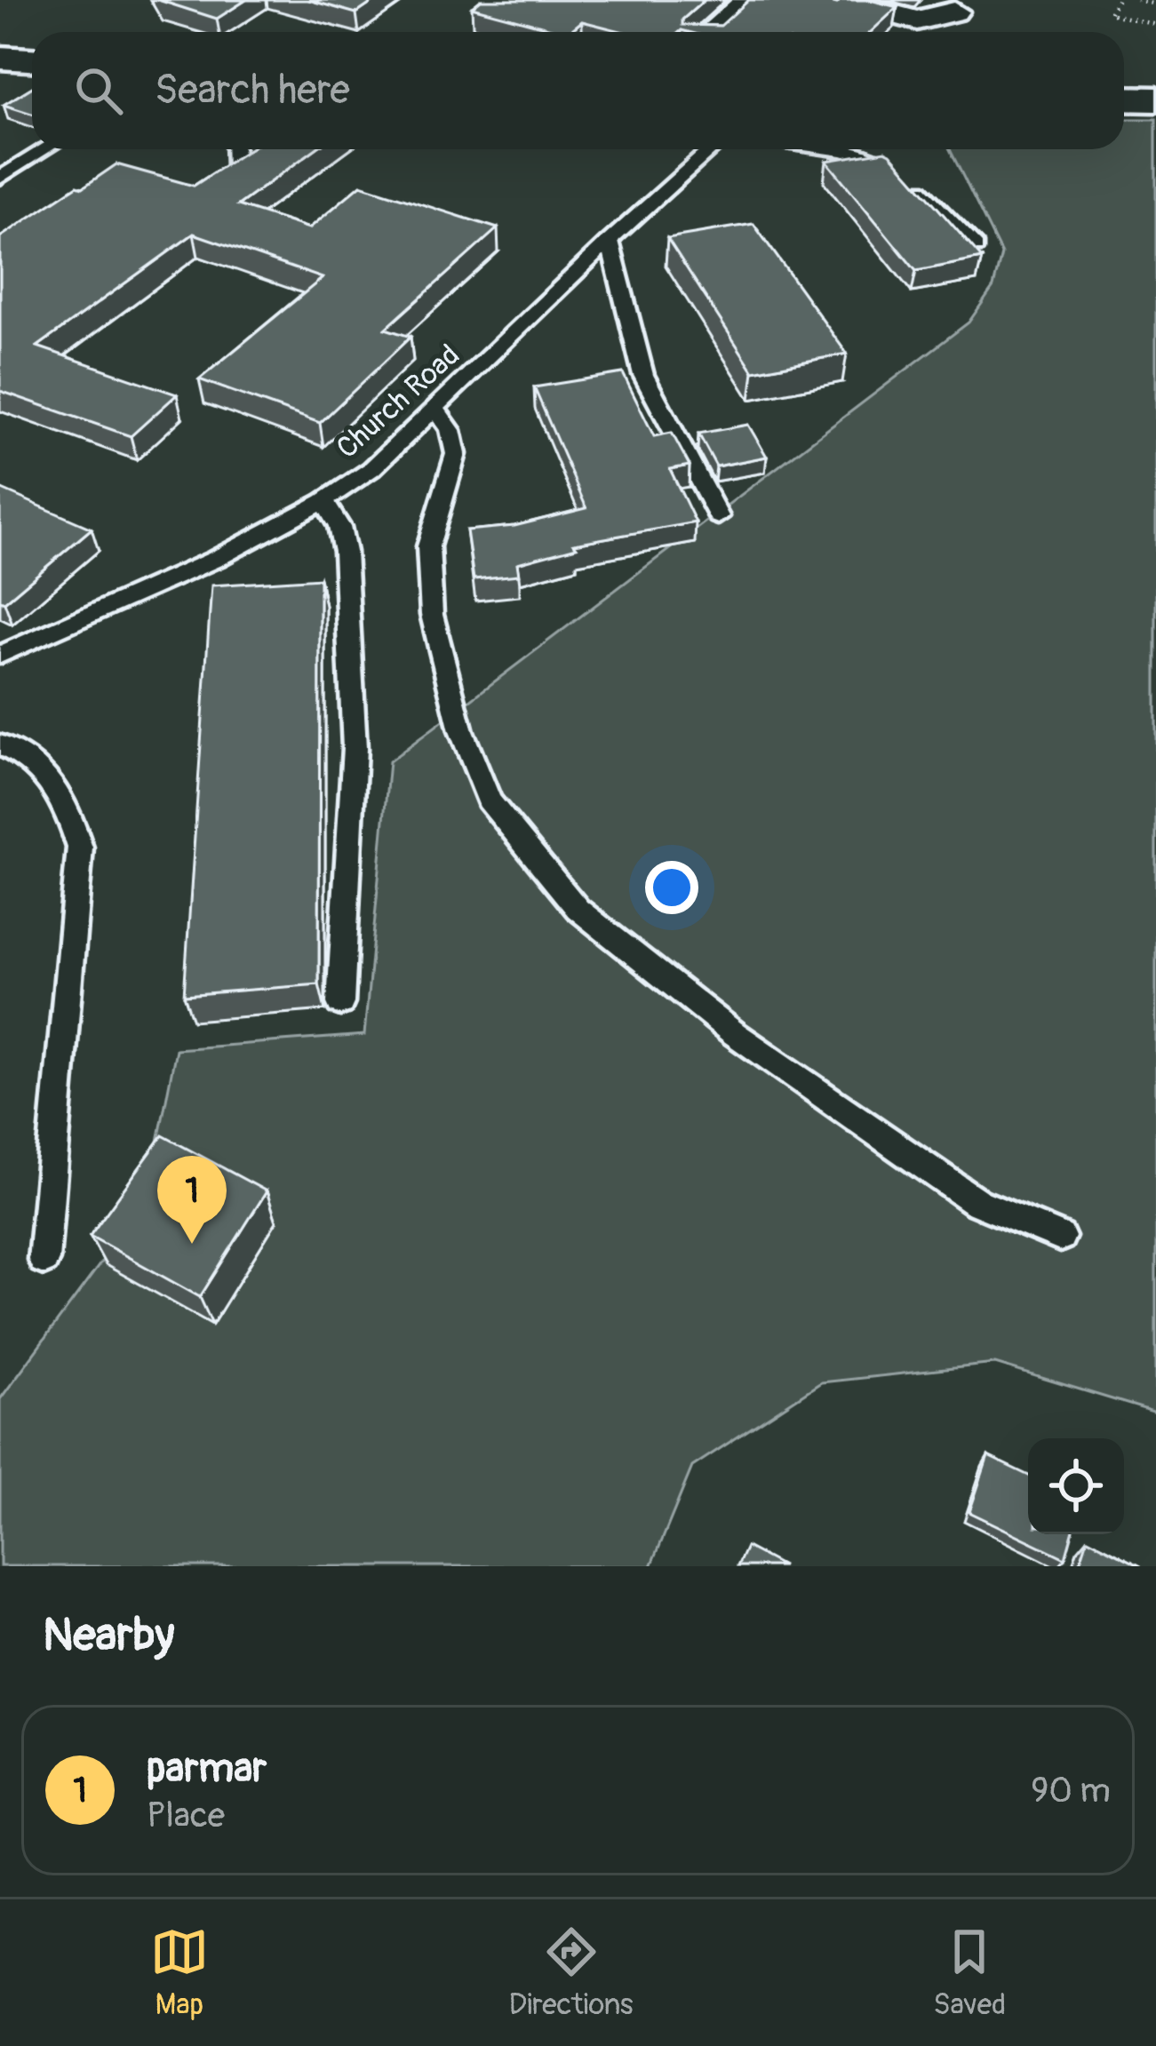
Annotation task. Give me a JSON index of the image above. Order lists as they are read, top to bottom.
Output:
{
  "streets": {
    "lane": ["Church Road"]
  },
  "page": {
    "search": "Search here",
    "pins": "1",
    "heading": "Nearby",
    "list": [
      {
        "mark": "1",
        "name": "parmar",
        "note": "Place",
        "value": "90 m"
      }
    ],
    "nav": ["Map", "Directions", "Saved"]
  }
}
